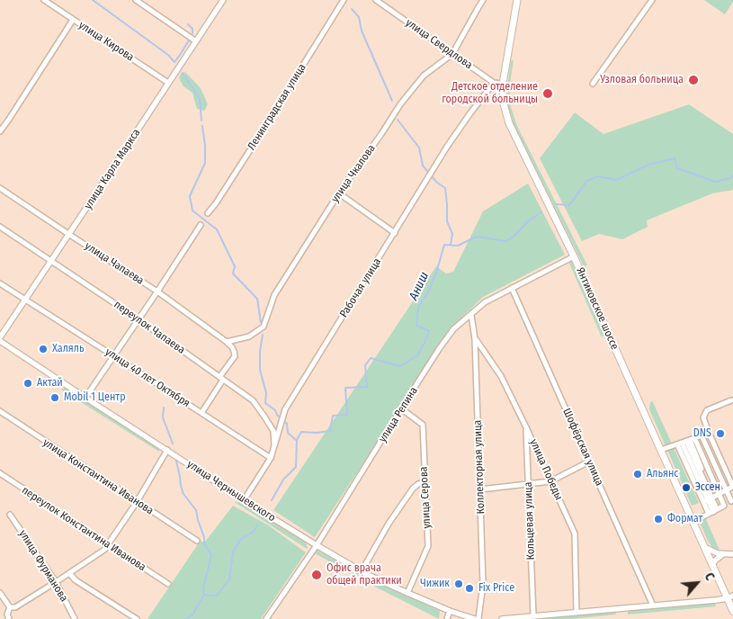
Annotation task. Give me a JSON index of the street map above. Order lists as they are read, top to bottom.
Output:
{
  "streets": {
    "main road": ["Янтиковское шоссе"],
    "street": [
      "улица Кирова",
      "улица Свердлова",
      "Ленинградская улица",
      "улица Карла Маркса",
      "улица Чкалова",
      "улица Чапаева",
      "Рабочая улица",
      "переулок Чапаева",
      "улица 40 лет Октября",
      "улица Репина",
      "Шофёрская улица",
      "Коллекторная улица",
      "улица Победы",
      "улица Константина Иванова",
      "улица Чернышевского",
      "улица Серова",
      "Кольцевая улица",
      "переулок Константина Иванова",
      "улица Фурманова"
    ]
  },
  "crossings": [
    ["улица Кирова", "улица Карла Маркса"],
    ["улица Свердлова", "улица Чкалова"],
    ["улица Свердлова", "Рабочая улица"],
    ["улица Свердлова", "Янтиковское шоссе"],
    ["улица Карла Маркса", "улица Чапаева"],
    ["улица Карла Маркса", "переулок Чапаева"],
    ["улица Карла Маркса", "улица 40 лет Октября"],
    ["улица Чкалова", "улица Чапаева"],
    ["Рабочая улица", "переулок Чапаева"],
    ["Рабочая улица", "улица 40 лет Октября"],
    ["Рабочая улица", "улица Чернышевского"],
    ["Янтиковское шоссе", "улица Репина"],
    ["улица Репина", "Шофёрская улица"],
    ["улица Репина", "Коллекторная улица"],
    ["улица Репина", "улица Чернышевского"],
    ["улица Репина", "улица Серова"],
    ["Коллекторная улица", "улица Победы"],
    ["улица Победы", "Кольцевая улица"],
    ["улица Чернышевского", "улица Серова"]
  ],
  "water": ["Аниш"],
  "places": [
    "Узловая больница",
    "Детское отделение городской больницы",
    "Халяль",
    "Актай",
    "Mobil 1 Центр",
    "DNS",
    "Альянс",
    "Эссен",
    "Формат",
    "Офис врача общей практики",
    "Чижик",
    "Fix Price"
  ],
  "north": "top right"
}
